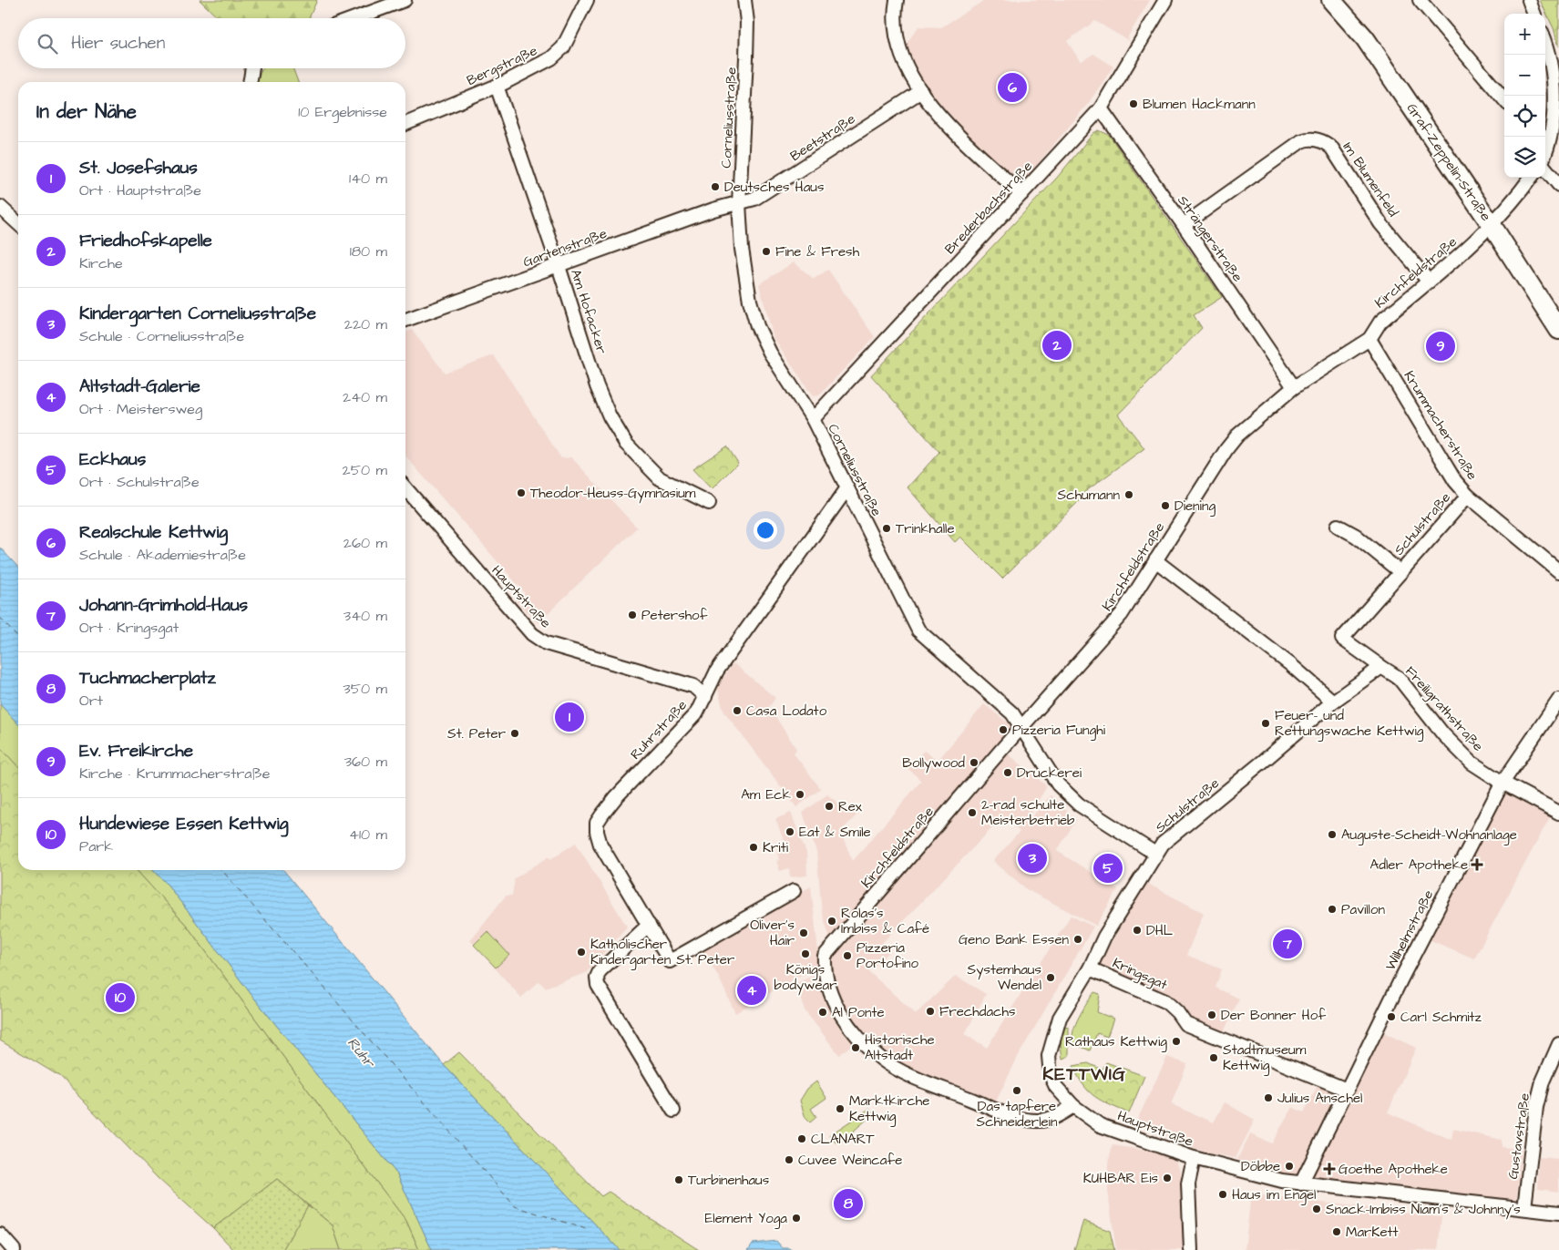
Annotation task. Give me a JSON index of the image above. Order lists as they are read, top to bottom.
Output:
{
  "streets": {
    "main road": ["Graf-Zeppelin-Straße"],
    "street": [
      "Bergstraße",
      "Corneliusstraße",
      "Beetstraße",
      "Im Blumenfeld",
      "Brederbachstraße",
      "Strängerstraße",
      "Gartenstraße",
      "Kirchfeldstraße",
      "Am Hofacker",
      "Krummacherstraße",
      "Schulstraße",
      "Hauptstraße",
      "Freiligrathstraße",
      "Ruhrstraße",
      "Wilhelmstraße",
      "Kringsgat",
      "Gustavstraße"
    ]
  },
  "crossings": [
    ["Bergstraße", "Am Hofacker"],
    ["Corneliusstraße", "Beetstraße"],
    ["Corneliusstraße", "Brederbachstraße"],
    ["Corneliusstraße", "Gartenstraße"],
    ["Corneliusstraße", "Kirchfeldstraße"],
    ["Corneliusstraße", "Schulstraße"],
    ["Corneliusstraße", "Ruhrstraße"],
    ["Beetstraße", "Gartenstraße"],
    ["Graf-Zeppelin-Straße", "Kirchfeldstraße"],
    ["Im Blumenfeld", "Strängerstraße"],
    ["Im Blumenfeld", "Kirchfeldstraße"],
    ["Brederbachstraße", "Strängerstraße"],
    ["Strängerstraße", "Kirchfeldstraße"],
    ["Gartenstraße", "Am Hofacker"],
    ["Kirchfeldstraße", "Krummacherstraße"],
    ["Kirchfeldstraße", "Schulstraße"],
    ["Kirchfeldstraße", "Hauptstraße"],
    ["Krummacherstraße", "Schulstraße"],
    ["Schulstraße", "Hauptstraße"],
    ["Schulstraße", "Freiligrathstraße"],
    ["Schulstraße", "Kringsgat"],
    ["Hauptstraße", "Ruhrstraße"],
    ["Hauptstraße", "Wilhelmstraße"],
    ["Hauptstraße", "Gustavstraße"],
    ["Freiligrathstraße", "Wilhelmstraße"],
    ["Wilhelmstraße", "Kringsgat"]
  ],
  "districts": ["KETTWIG"],
  "water": ["Ruhr"],
  "places": {
    "other": [
      "Blumen Hackmann",
      "Deutsches Haus",
      "Fine & Fresh",
      "Theodor-Heuss-Gymnasium",
      "Schumann",
      "Diening",
      "Trinkhalle",
      "Petershof",
      "Casa Lodato",
      "Feuer- und Rettungswache Kettwig",
      "Pizzeria Funghi",
      "St. Peter",
      "Bollywood",
      "Druckerei",
      "Am Eck",
      "Rex",
      "2-rad schulte Meisterbetrieb",
      "Eat & Smile",
      "Auguste-Scheidt-Wohnanlage",
      "Kriti",
      "Pavillon",
      "Rolas's Imbiss & Café",
      "DHL",
      "Oliver's Hair",
      "Geno Bank Essen",
      "Katholischer Kindergarten St. Peter",
      "Königs bodywear",
      "Pizzeria Portofino",
      "Systemhaus Wendel",
      "Frechdachs",
      "Al Ponte",
      "Der Bonner Hof",
      "Carl Schmitz",
      "Rathaus Kettwig",
      "Historische Altstadt",
      "Stadtmuseum Kettwig",
      "Das tapfere Schneiderlein",
      "Julius Anschel",
      "Marktkirche Kettwig",
      "CLANART",
      "Cuvee Weincafe",
      "Döbbe",
      "KUHBAR Eis",
      "Turbinenhaus",
      "Haus im Engel",
      "Snack-Imbiss Niam's & Johnny's",
      "Element Yoga",
      "MarKett"
    ],
    "health": ["Adler Apotheke", "Goethe Apotheke"]
  },
  "page": {
    "map_buttons": ["+", "−"],
    "search": "Hier suchen",
    "pins": [
      "6",
      "2",
      "9",
      "1",
      "3",
      "5",
      "7",
      "4",
      "10",
      "8"
    ],
    "heading": ["In der Nähe", "10 Ergebnisse"],
    "list": [
      {
        "mark": "1",
        "name": "St. Josefshaus",
        "note": "Ort · Hauptstraße",
        "value": "140 m"
      },
      {
        "mark": "2",
        "name": "Friedhofskapelle",
        "note": "Kirche",
        "value": "180 m"
      },
      {
        "mark": "3",
        "name": "Kindergarten Corneliusstraße",
        "note": "Schule · Corneliusstraße",
        "value": "220 m"
      },
      {
        "mark": "4",
        "name": "Altstadt-Galerie",
        "note": "Ort · Meistersweg",
        "value": "240 m"
      },
      {
        "mark": "5",
        "name": "Eckhaus",
        "note": "Ort · Schulstraße",
        "value": "250 m"
      },
      {
        "mark": "6",
        "name": "Realschule Kettwig",
        "note": "Schule · Akademiestraße",
        "value": "260 m"
      },
      {
        "mark": "7",
        "name": "Johann-Grimhold-Haus",
        "note": "Ort · Kringsgat",
        "value": "340 m"
      },
      {
        "mark": "8",
        "name": "Tuchmacherplatz",
        "note": "Ort",
        "value": "350 m"
      },
      {
        "mark": "9",
        "name": "Ev. Freikirche",
        "note": "Kirche · Krummacherstraße",
        "value": "360 m"
      },
      {
        "mark": "10",
        "name": "Hundewiese Essen Kettwig",
        "note": "Park",
        "value": "410 m"
      }
    ]
  }
}
